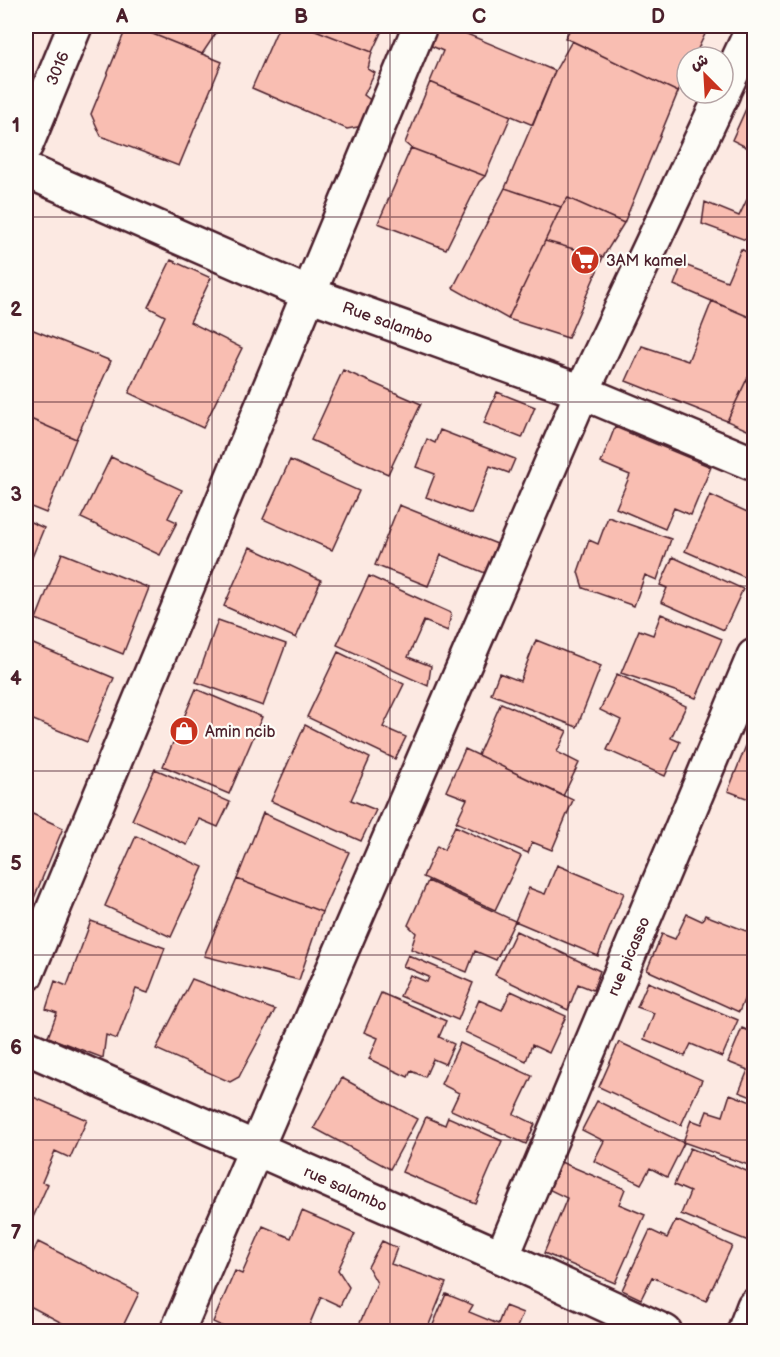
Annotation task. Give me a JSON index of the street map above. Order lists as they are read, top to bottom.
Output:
{
  "streets": {
    "street": [
      "3016",
      "Rue salambo",
      "rue picasso",
      "rue salambo"
    ]
  },
  "crossings": [
    ["rue picasso", "rue salambo"]
  ],
  "places": {
    "supermarket": ["3AM kamel"],
    "shop": ["Amin ncib"]
  },
  "north": "top left",
  "grid": {
    "columns": [
      "A",
      "B",
      "C",
      "D"
    ],
    "rows": [
      "1",
      "2",
      "3",
      "4",
      "5",
      "6",
      "7"
    ]
  }
}
